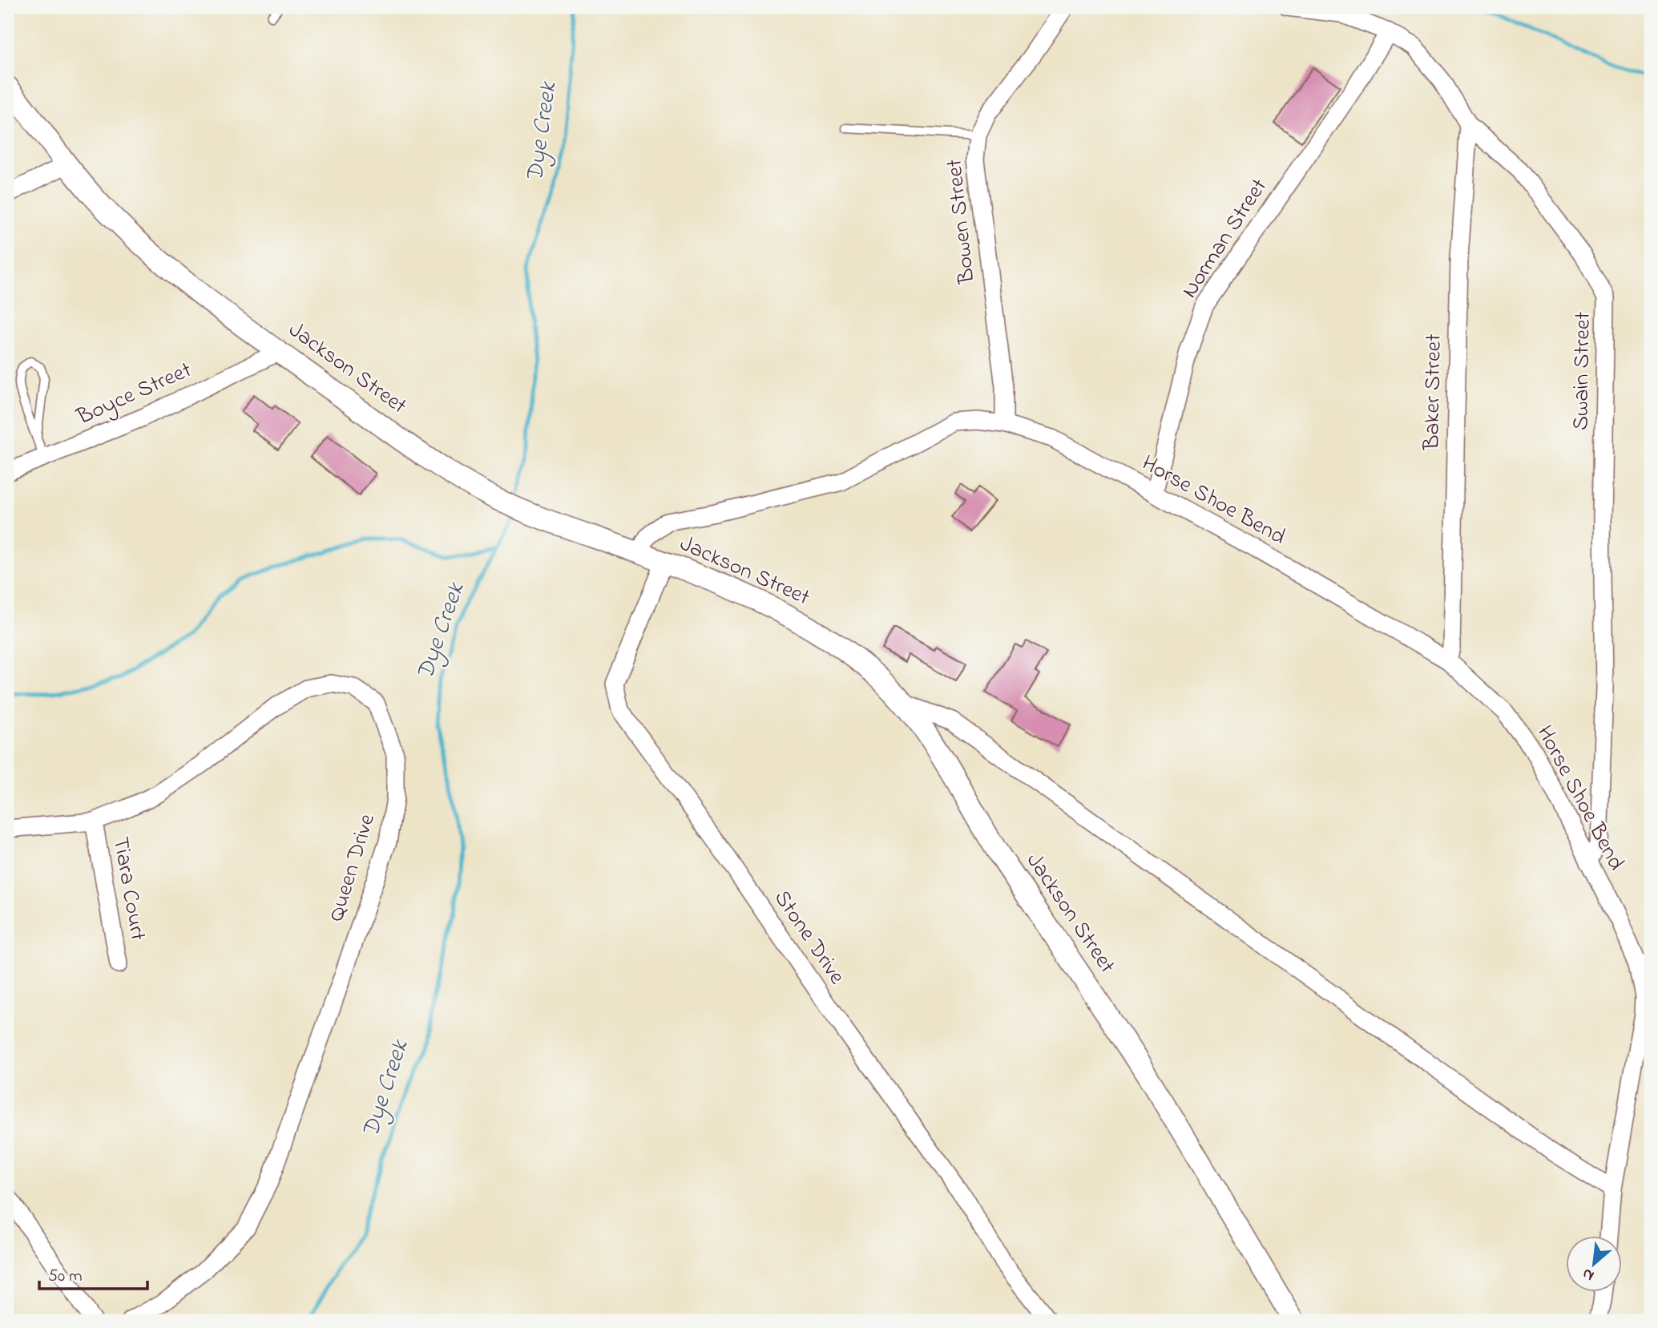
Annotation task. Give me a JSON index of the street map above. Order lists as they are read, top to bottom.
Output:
{
  "streets": {
    "street": [
      "Bowen Street",
      "Norman Street",
      "Jackson Street",
      "Swain Street",
      "Baker Street",
      "Boyce Street",
      "Horse Shoe Bend",
      "Queen Drive",
      "Tiara Court",
      "Stone Drive"
    ]
  },
  "crossings": [
    ["Bowen Street", "Horse Shoe Bend"],
    ["Norman Street", "Swain Street"],
    ["Norman Street", "Horse Shoe Bend"],
    ["Jackson Street", "Boyce Street"],
    ["Jackson Street", "Horse Shoe Bend"],
    ["Jackson Street", "Stone Drive"],
    ["Swain Street", "Baker Street"],
    ["Swain Street", "Horse Shoe Bend"],
    ["Baker Street", "Horse Shoe Bend"],
    ["Queen Drive", "Tiara Court"]
  ],
  "water": ["Dye Creek"],
  "scale_bar": "50 m",
  "north": "bottom left"
}
